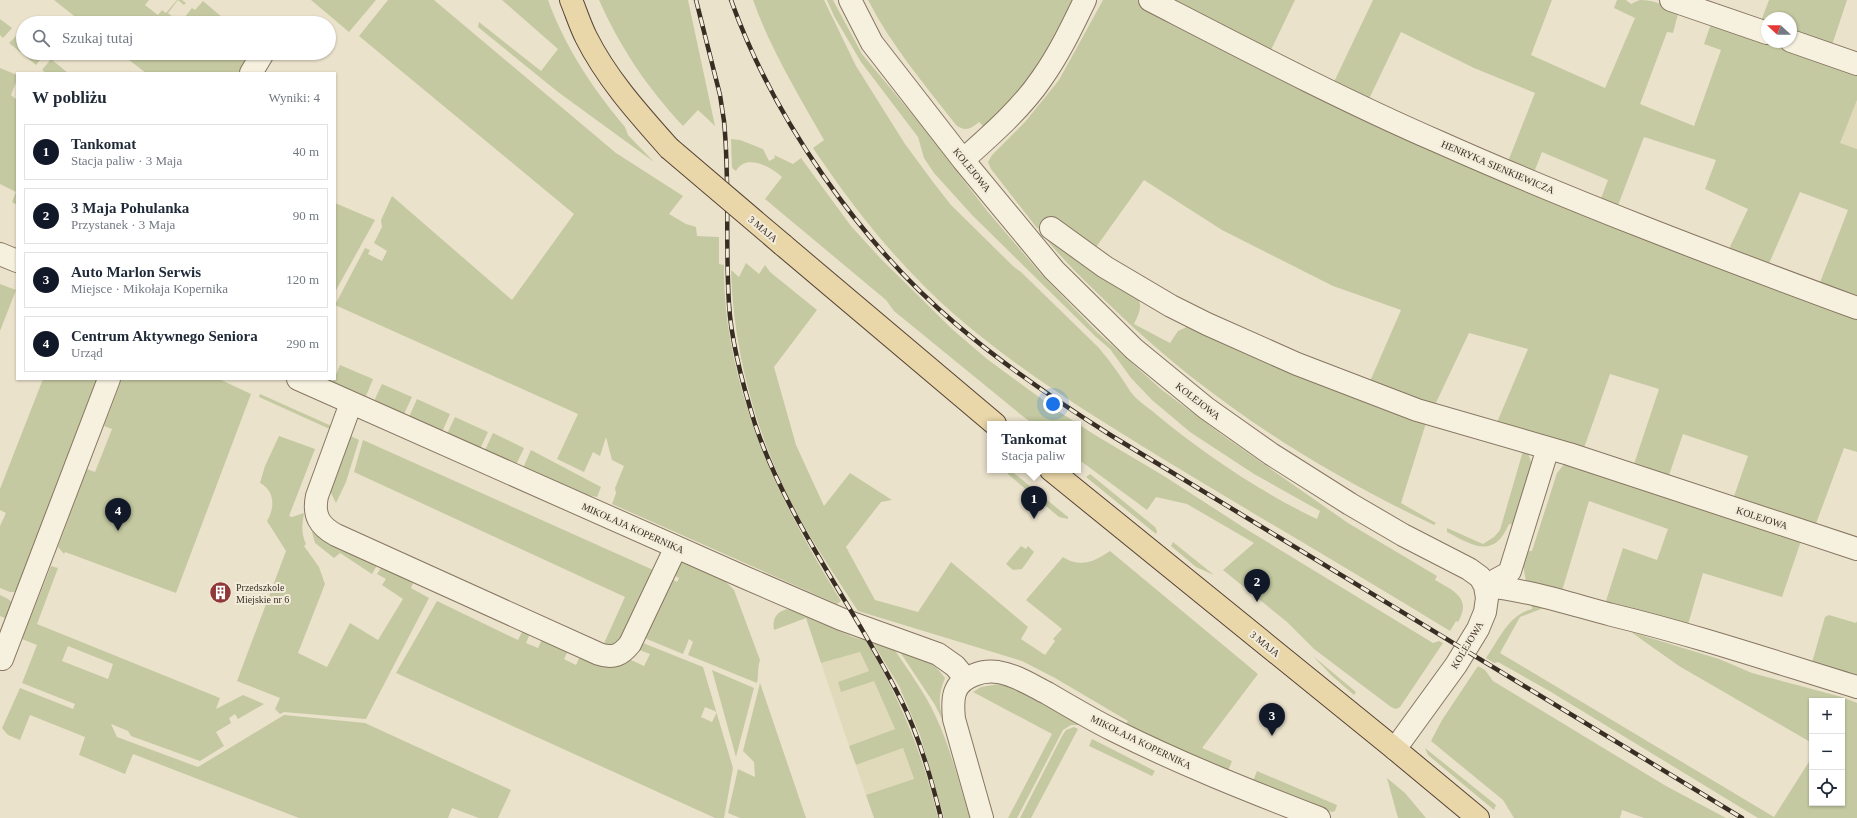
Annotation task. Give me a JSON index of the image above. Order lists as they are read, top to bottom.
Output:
{
  "streets": {
    "main road": ["3 MAJA"],
    "street": ["HENRYKA SIENKIEWICZA", "KOLEJOWA", "MIKOŁAJA KOPERNIKA"]
  },
  "crossings": [
    ["KOLEJOWA", "3 MAJA"]
  ],
  "places": {
    "building": ["Przedszkole Miejskie nr 6"]
  },
  "north": "left",
  "page": {
    "search": "Szukaj tutaj",
    "heading": ["W pobliżu", "Wyniki: 4"],
    "list": [
      {
        "mark": "1",
        "name": "Tankomat",
        "note": "Stacja paliw · 3 Maja",
        "value": "40 m"
      },
      {
        "mark": "2",
        "name": "3 Maja Pohulanka",
        "note": "Przystanek · 3 Maja",
        "value": "90 m"
      },
      {
        "mark": "3",
        "name": "Auto Marlon Serwis",
        "note": "Miejsce · Mikołaja Kopernika",
        "value": "120 m"
      },
      {
        "mark": "4",
        "name": "Centrum Aktywnego Seniora",
        "note": "Urząd",
        "value": "290 m"
      }
    ],
    "popup": ["Tankomat", "Stacja paliw"],
    "pins": [
      "1",
      "4",
      "2",
      "3"
    ],
    "map_buttons": ["+", "−"]
  }
}
